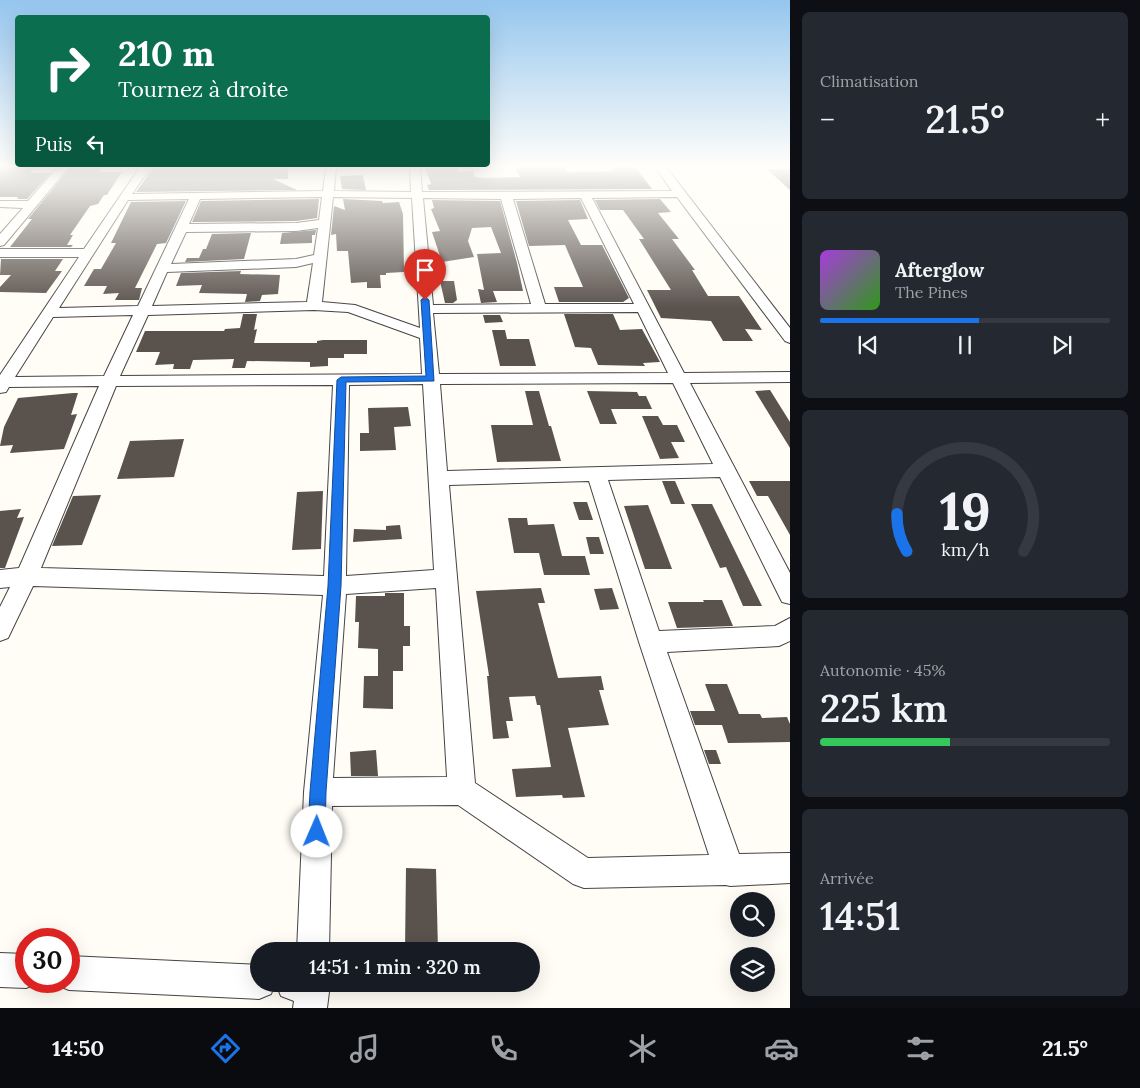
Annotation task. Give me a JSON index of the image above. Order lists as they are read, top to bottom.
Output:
{
  "page": {
    "tile": [
      "Climatisation",
      ["Autonomie · 45%", "225 km"],
      ["Arrivée", "14:51"]
    ],
    "turn": ["210 m", "Tournez à droite"],
    "heat": ["−", "21.5°", "+"],
    "then": "Puis",
    "song": ["Afterglow", "The Pines"],
    "limit": "30",
    "trip": "14:51 · 1 min · 320 m",
    "tabs": ["14:50", "21.5°"],
    "gauge": ["19", "km/h"]
  }
}
